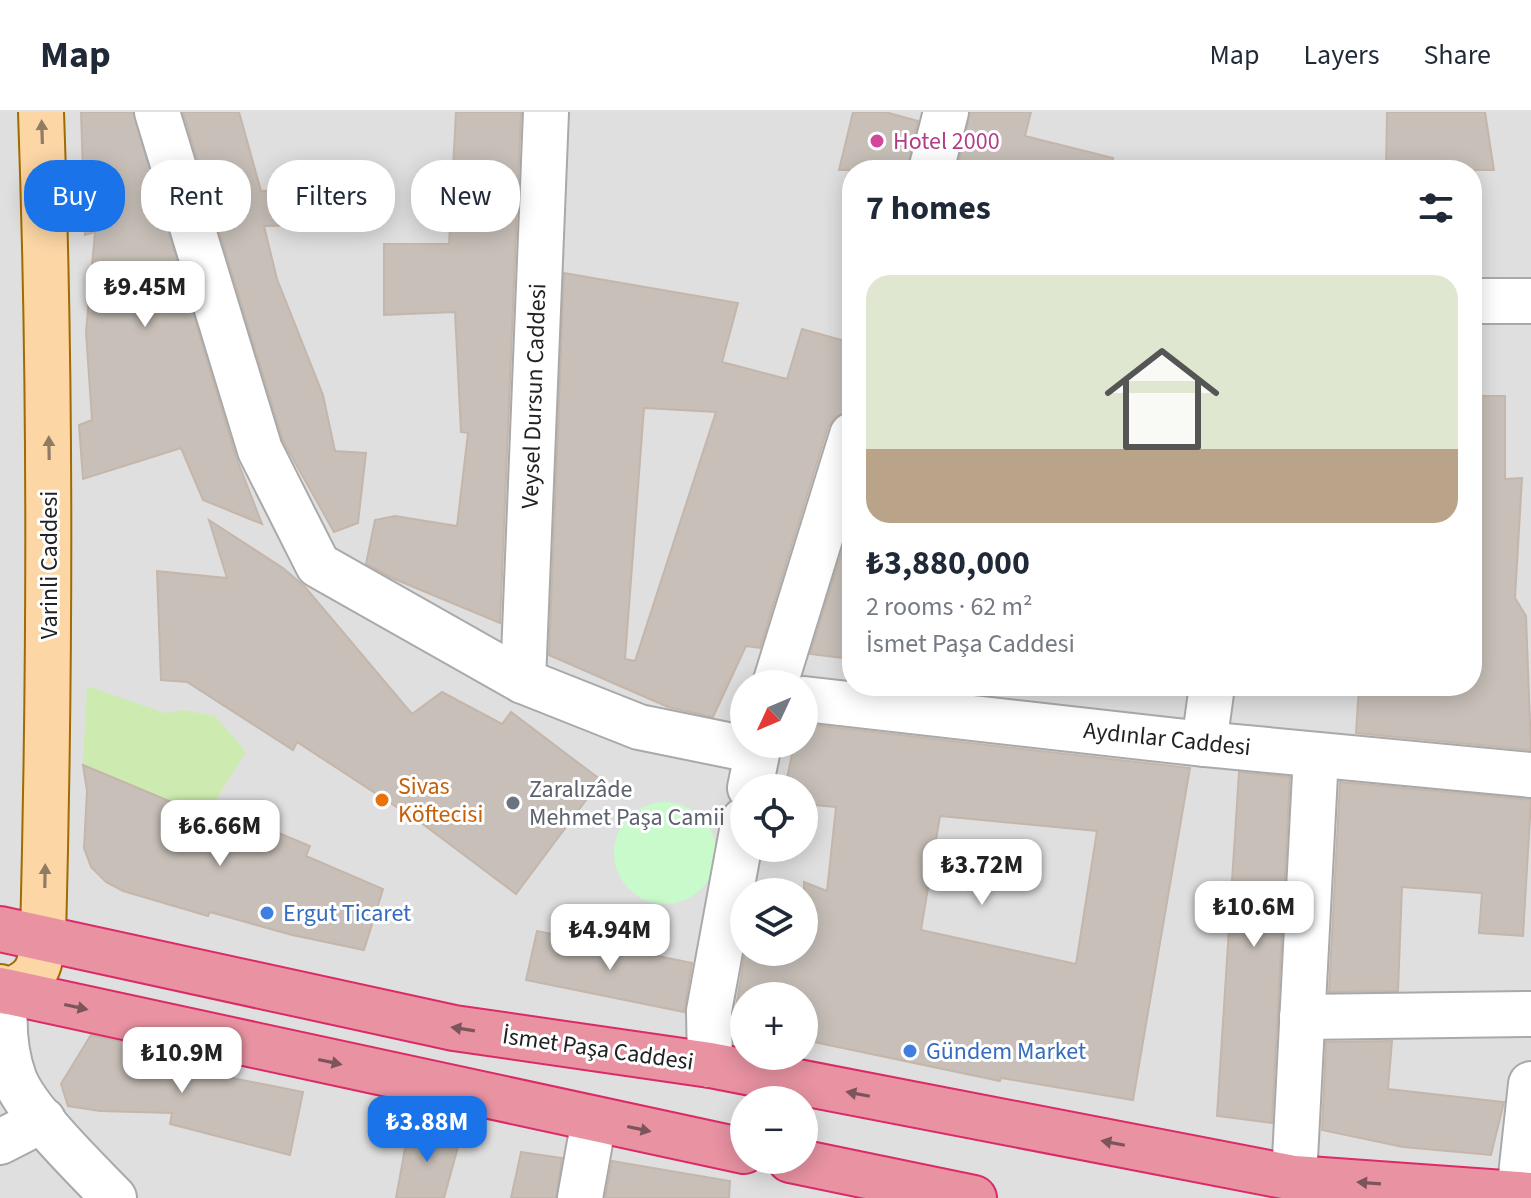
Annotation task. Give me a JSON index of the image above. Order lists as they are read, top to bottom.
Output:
{
  "streets": {
    "highway": ["İsmet Paşa Caddesi"],
    "main road": ["Varinli Caddesi"],
    "street": ["Veysel Dursun Caddesi", "Aydınlar Caddesi"]
  },
  "crossings": [
    ["Varinli Caddesi", "İsmet Paşa Caddesi"]
  ],
  "one_way": ["Varinli Caddesi"],
  "places": [
    "Hotel 2000",
    "Sivas Köftecisi",
    "Zaralızâde Mehmet Paşa Camii",
    "Ergut Ticaret",
    "Gündem Market"
  ],
  "north": "bottom left",
  "page": {
    "header": "Map",
    "nav": ["Map", "Layers", "Share"],
    "chip": [
      "Buy",
      "Rent",
      "Filters",
      "New"
    ],
    "heading": "7 homes",
    "list": [
      {
        "name": "₺3,880,000",
        "note": "2 rooms · 62 m² · İsmet Paşa Caddesi"
      }
    ],
    "price": [
      "₺9.45M",
      "₺6.66M",
      "₺3.72M",
      "₺10.6M",
      "₺4.94M",
      "₺10.9M",
      "₺3.88M"
    ],
    "map_buttons": ["+", "−"]
  }
}
